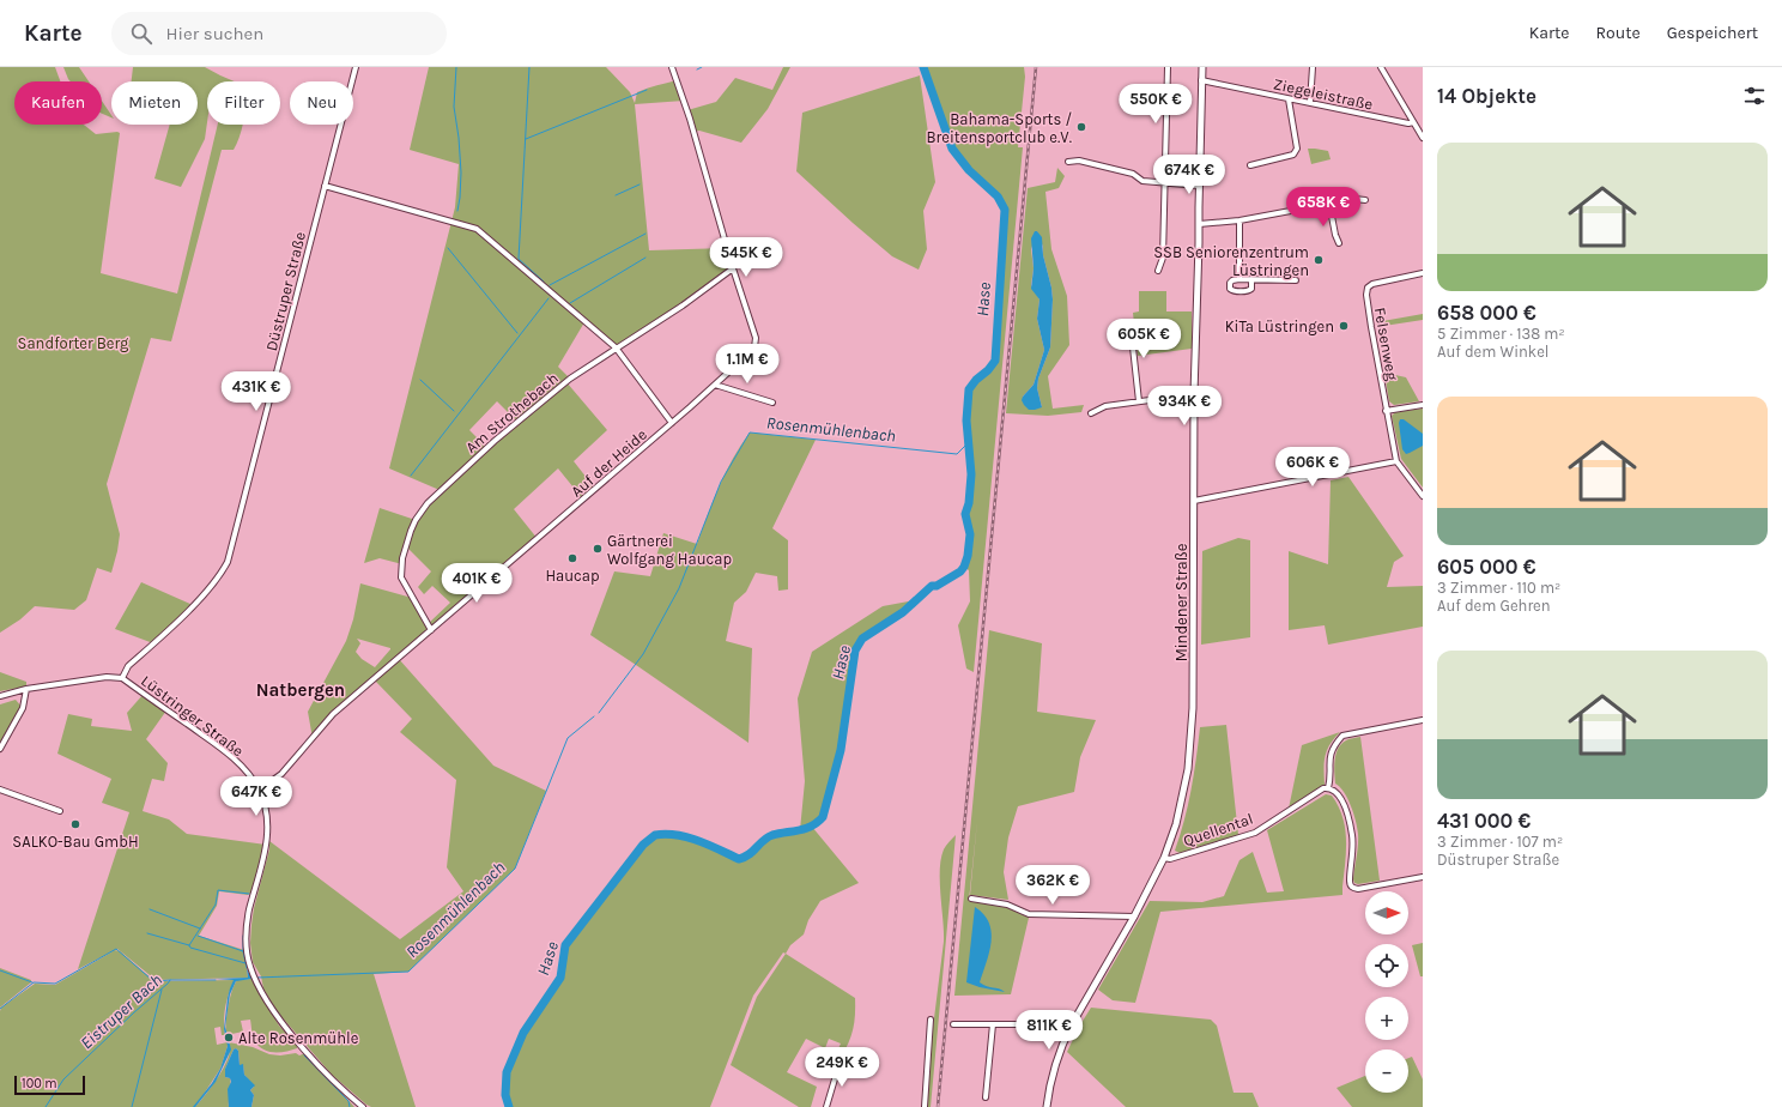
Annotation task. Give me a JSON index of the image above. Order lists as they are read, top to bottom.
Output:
{
  "streets": {
    "main road": ["Mindener Straße"],
    "street": [
      "Ziegeleistraße",
      "Düstruper Straße",
      "Felsenweg",
      "Am Strothebach",
      "Auf der Heide",
      "Lüstringer Straße",
      "Quellental"
    ]
  },
  "crossings": [
    ["Ziegeleistraße", "Mindener Straße"],
    ["Düstruper Straße", "Lüstringer Straße"],
    ["Am Strothebach", "Auf der Heide"],
    ["Auf der Heide", "Lüstringer Straße"],
    ["Mindener Straße", "Quellental"]
  ],
  "districts": ["Natbergen"],
  "water": ["Hase", "Rosenmühlenbach", "Eistruper Bach"],
  "parks": ["Sandforter Berg"],
  "places": [
    "Bahama-Sports / Breitensportclub e.V.",
    "SSB Seniorenzentrum Lüstringen",
    "KiTa Lüstringen",
    "Gärtnerei Wolfgang Haucap",
    "Haucap",
    "SALKO-Bau GmbH",
    "Alte Rosenmühle"
  ],
  "scale_bar": "100 m",
  "north": "right",
  "page": {
    "header": "Karte",
    "search": "Hier suchen",
    "nav": ["Karte", "Route", "Gespeichert"],
    "heading": "14 Objekte",
    "chip": [
      "Kaufen",
      "Mieten",
      "Filter",
      "Neu"
    ],
    "price": [
      "550K €",
      "674K €",
      "658K €",
      "545K €",
      "605K €",
      "1.1M €",
      "431K €",
      "934K €",
      "606K €",
      "401K €",
      "647K €",
      "362K €",
      "811K €",
      "249K €"
    ],
    "list": [
      {
        "name": "658 000 €",
        "note": "5 Zimmer · 138 m² · Auf dem Winkel"
      },
      {
        "name": "605 000 €",
        "note": "3 Zimmer · 110 m² · Auf dem Gehren"
      },
      {
        "name": "431 000 €",
        "note": "3 Zimmer · 107 m² · Düstruper Straße"
      }
    ],
    "map_buttons": ["+", "−"],
    "scale": "100 m"
  }
}
